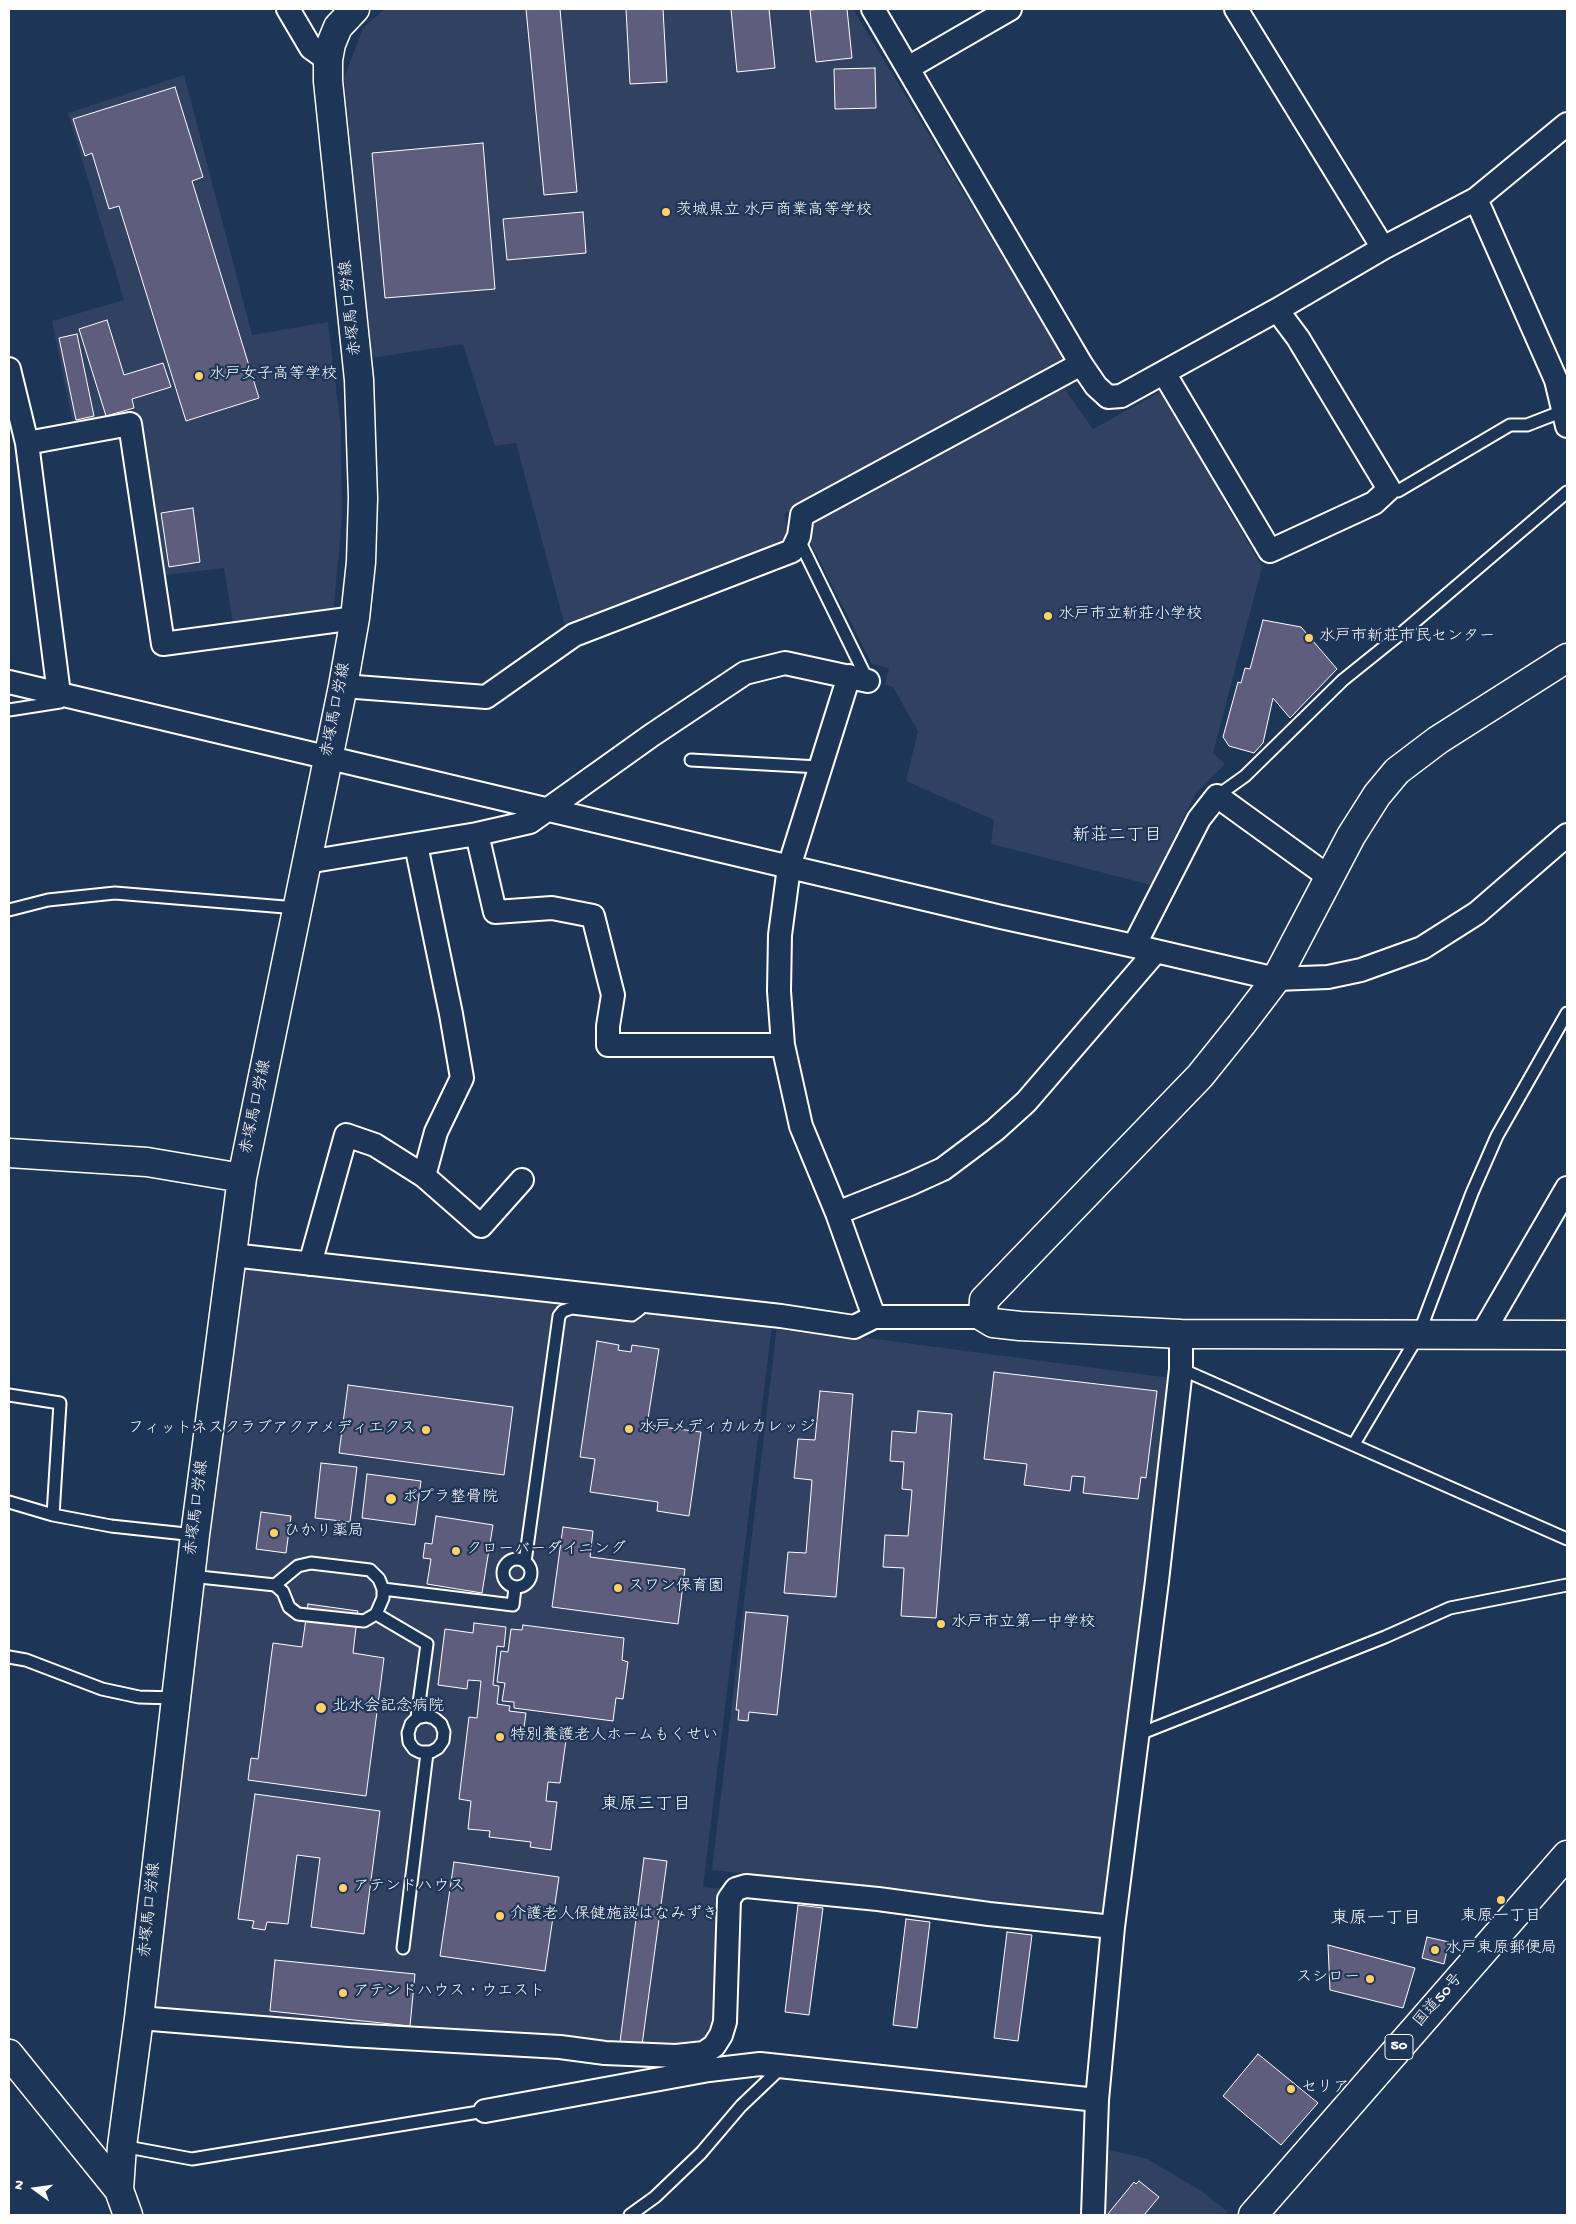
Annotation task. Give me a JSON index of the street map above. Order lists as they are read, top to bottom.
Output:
{
  "streets": {
    "main road": ["赤塚馬口労線", "国道50号", "50"]
  },
  "districts": ["新荘二丁目", "東原三丁目", "東原一丁目"],
  "places": [
    "茨城県立 水戸商業高等学校",
    "水戸女子高等学校",
    "水戸市立新荘小学校",
    "水戸市新荘市民センター",
    "水戸メディカルカレッジ",
    "フィットネスクラブアクアメディエクス",
    "ポプラ整骨院",
    "ひかり薬局",
    "クローバーダイニング",
    "スワン保育園",
    "水戸市立第一中学校",
    "北水会記念病院",
    "特別養護老人ホームもくせい",
    "アテンドハウス",
    "東原一丁目",
    "介護老人保健施設はなみずき",
    "水戸東原郵便局",
    "スシロー",
    "アテンドハウス・ウエスト",
    "セリア"
  ],
  "north": "left"
}
